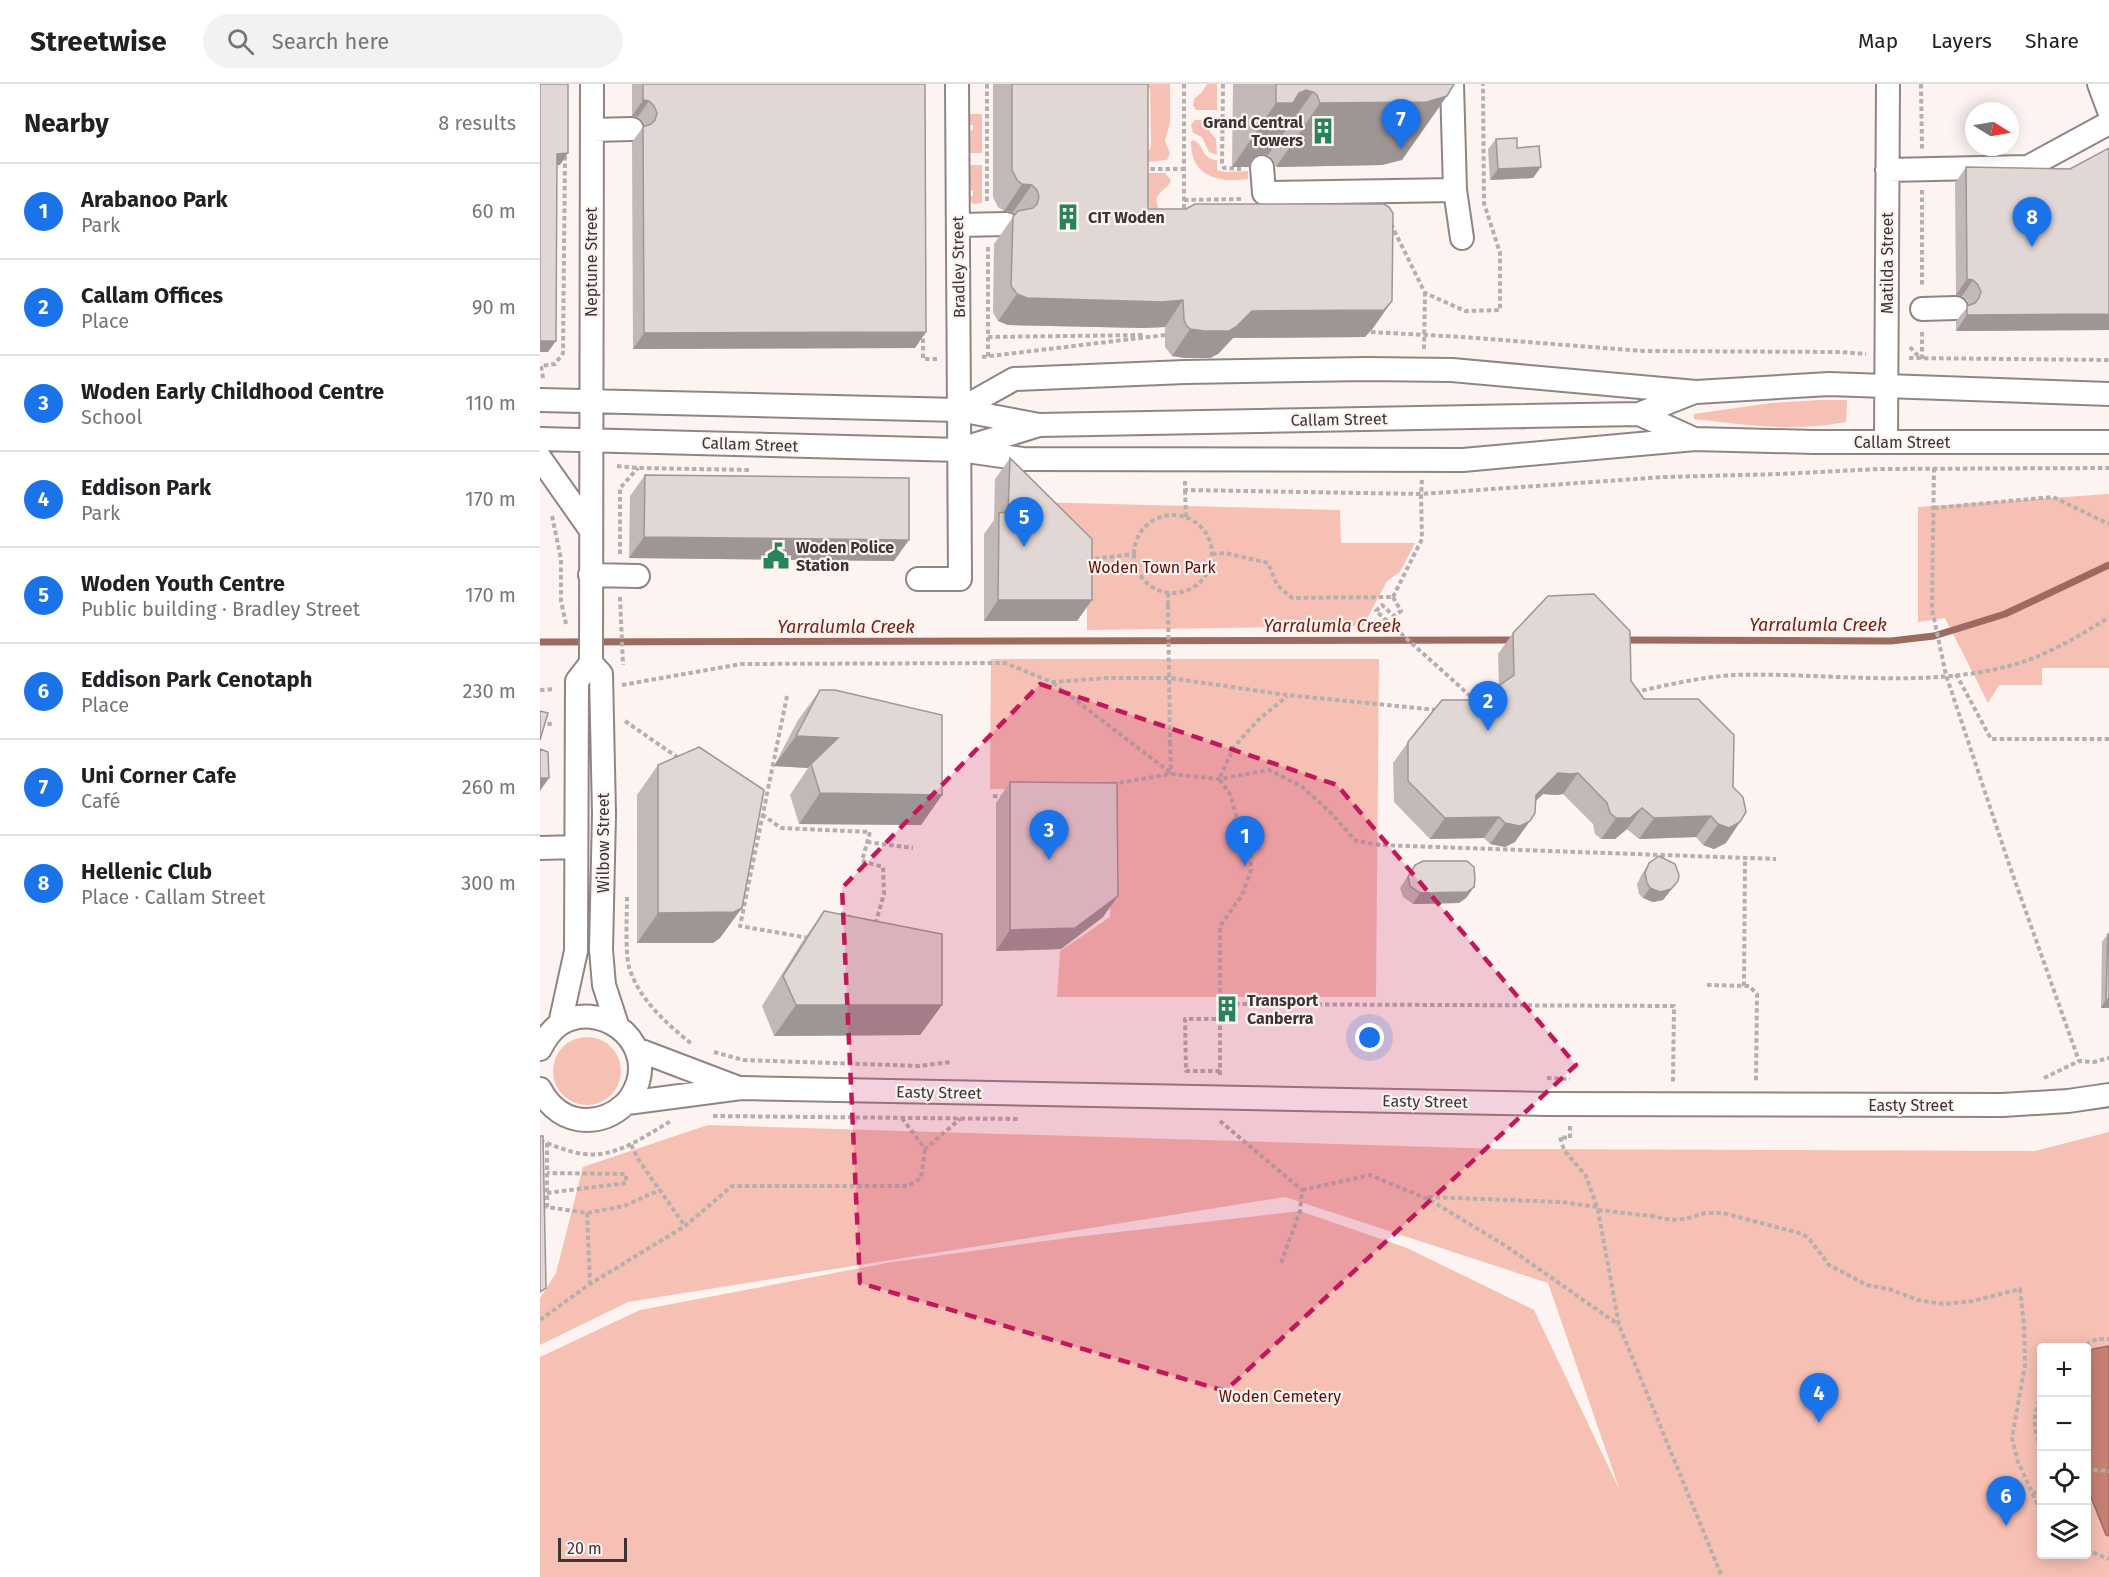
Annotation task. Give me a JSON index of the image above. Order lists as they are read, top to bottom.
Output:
{
  "streets": {
    "street": [
      "Neptune Street",
      "Matilda Street",
      "Bradley Street",
      "Callam Street",
      "Wilbow Street",
      "Easty Street"
    ]
  },
  "crossings": [
    ["Neptune Street", "Callam Street"],
    ["Neptune Street", "Wilbow Street"],
    ["Matilda Street", "Callam Street"],
    ["Bradley Street", "Callam Street"],
    ["Callam Street", "Wilbow Street"]
  ],
  "water": ["Yarralumla Creek"],
  "parks": ["Woden Town Park", "Woden Cemetery"],
  "places": {
    "building": ["Grand Central Towers", "CIT Woden", "Transport Canberra"],
    "public building": ["Woden Police Station"]
  },
  "scale_bar": "20 m",
  "north": "right",
  "page": {
    "header": "Streetwise",
    "search": "Search here",
    "nav": ["Map", "Layers", "Share"],
    "heading": ["Nearby", "8 results"],
    "pins": [
      "7",
      "8",
      "5",
      "2",
      "3",
      "1",
      "4",
      "6"
    ],
    "list": [
      {
        "mark": "1",
        "name": "Arabanoo Park",
        "note": "Park",
        "value": "60 m"
      },
      {
        "mark": "2",
        "name": "Callam Offices",
        "note": "Place",
        "value": "90 m"
      },
      {
        "mark": "3",
        "name": "Woden Early Childhood Centre",
        "note": "School",
        "value": "110 m"
      },
      {
        "mark": "4",
        "name": "Eddison Park",
        "note": "Park",
        "value": "170 m"
      },
      {
        "mark": "5",
        "name": "Woden Youth Centre",
        "note": "Public building · Bradley Street",
        "value": "170 m"
      },
      {
        "mark": "6",
        "name": "Eddison Park Cenotaph",
        "note": "Place",
        "value": "230 m"
      },
      {
        "mark": "7",
        "name": "Uni Corner Cafe",
        "note": "Café",
        "value": "260 m"
      },
      {
        "mark": "8",
        "name": "Hellenic Club",
        "note": "Place · Callam Street",
        "value": "300 m"
      }
    ],
    "map_buttons": ["+", "−"],
    "scale": "20 m"
  }
}
